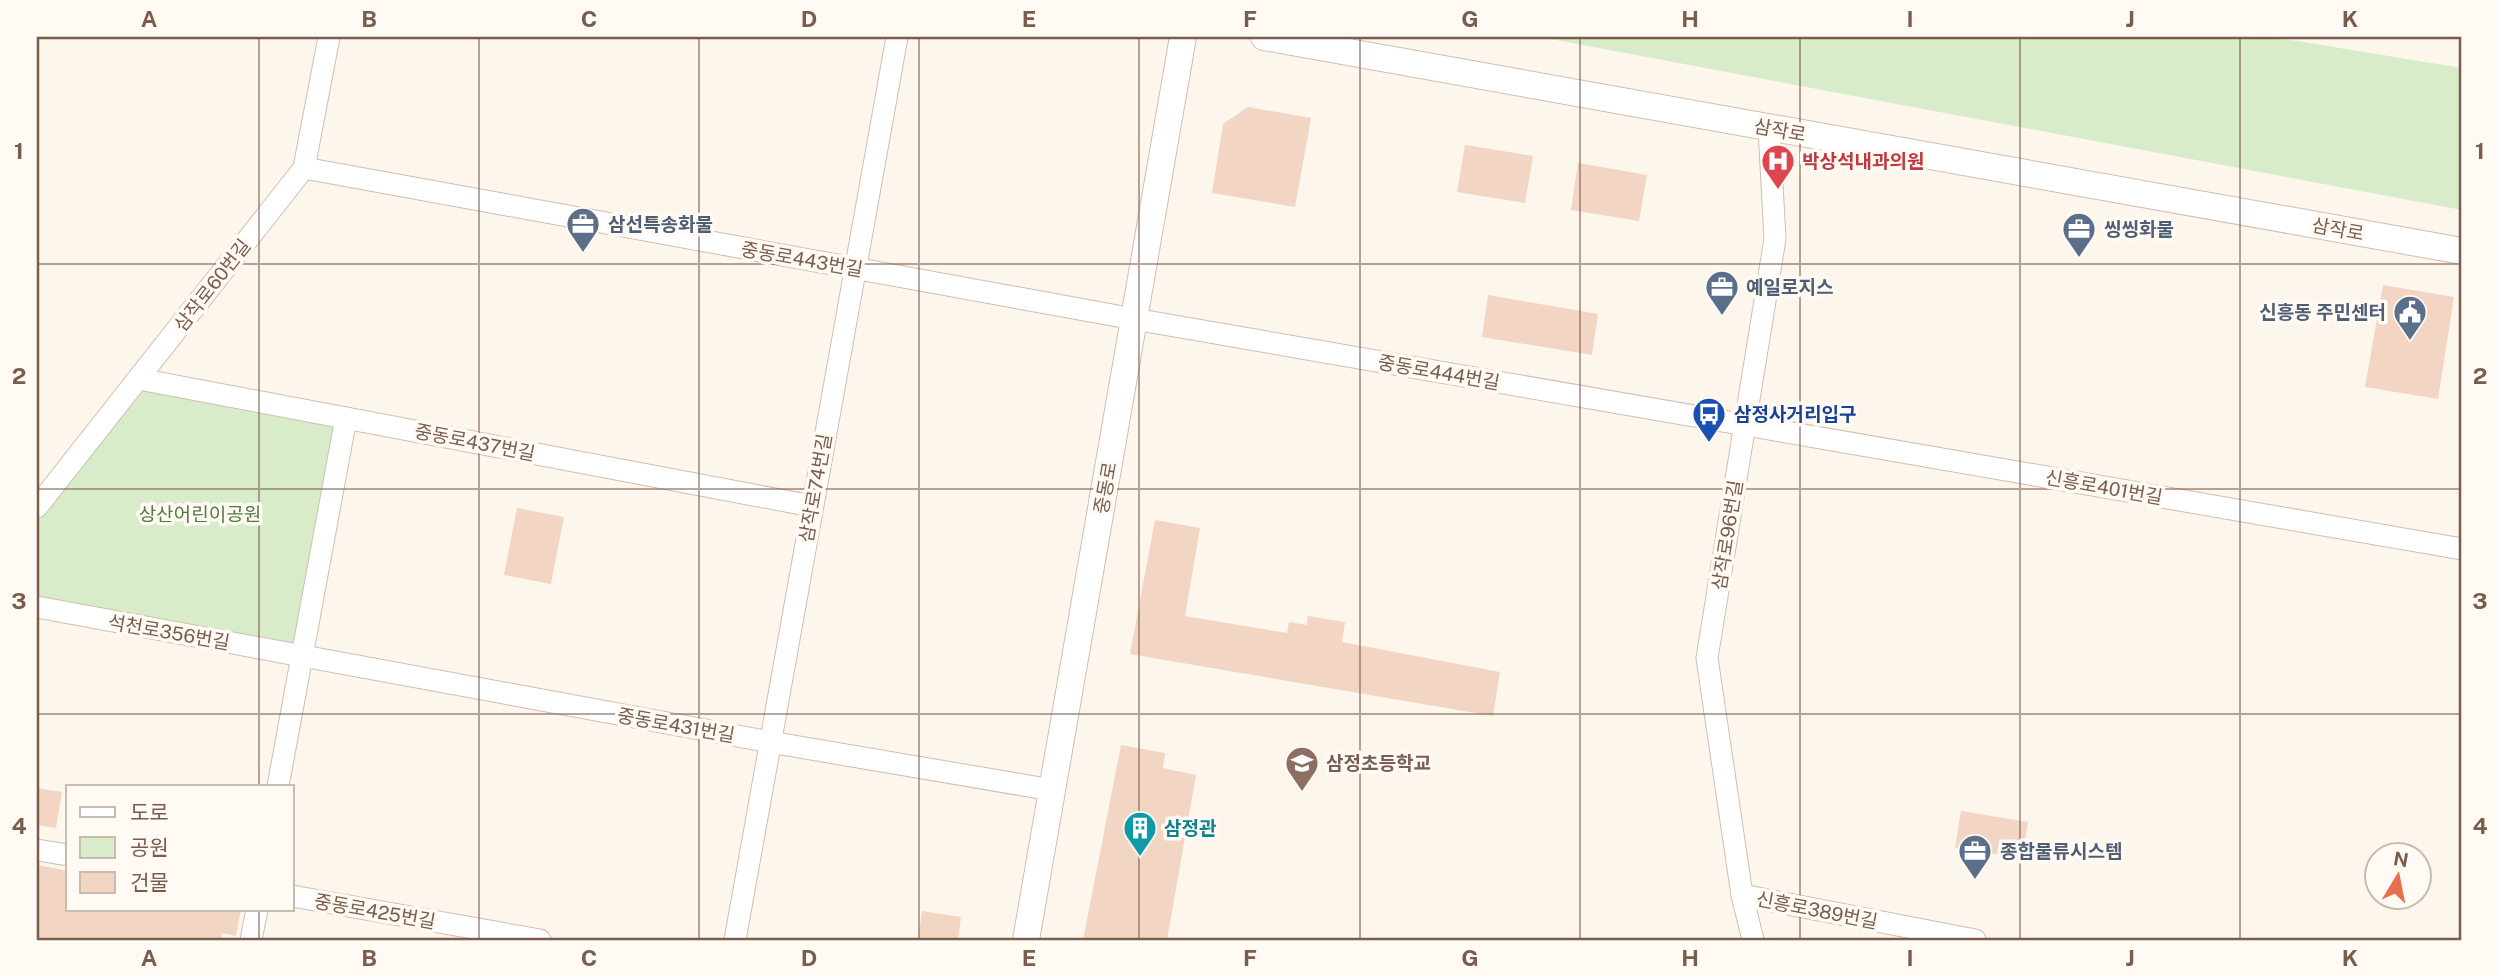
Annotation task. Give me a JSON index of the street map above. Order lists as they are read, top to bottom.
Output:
{
  "streets": {
    "street": [
      "삼작로",
      "중동로443번길",
      "삼작로60번길",
      "중동로444번길",
      "중동로437번길",
      "신흥로401번길",
      "삼작로74번길",
      "중동로",
      "삼작로96번길",
      "석천로356번길",
      "중동로431번길",
      "신흥로389번길",
      "중동로425번길"
    ]
  },
  "crossings": [
    ["삼작로", "삼작로96번길"],
    ["중동로443번길", "삼작로60번길"],
    ["중동로443번길", "중동로444번길"],
    ["중동로443번길", "삼작로74번길"],
    ["중동로443번길", "중동로"],
    ["삼작로60번길", "중동로437번길"],
    ["중동로444번길", "신흥로401번길"],
    ["중동로444번길", "중동로"],
    ["중동로444번길", "삼작로96번길"],
    ["중동로437번길", "삼작로74번길"],
    ["신흥로401번길", "삼작로96번길"],
    ["삼작로74번길", "중동로431번길"],
    ["중동로", "중동로431번길"],
    ["삼작로96번길", "신흥로389번길"],
    ["석천로356번길", "중동로431번길"]
  ],
  "parks": ["상산어린이공원"],
  "places": {
    "hospital": ["박상석내과의원"],
    "office": [
      "삼선특송화물",
      "씽씽화물",
      "예일로지스",
      "종합물류시스템"
    ],
    "public building": ["신흥동 주민센터"],
    "bus stop": ["삼정사거리입구"],
    "school or university": ["삼정초등학교"],
    "building": ["삼정관"]
  },
  "legend": ["도로", "공원", "건물"],
  "north": "top",
  "grid": {
    "columns": [
      "A",
      "B",
      "C",
      "D",
      "E",
      "F",
      "G",
      "H",
      "I",
      "J",
      "K"
    ],
    "rows": [
      "1",
      "2",
      "3",
      "4"
    ]
  }
}
